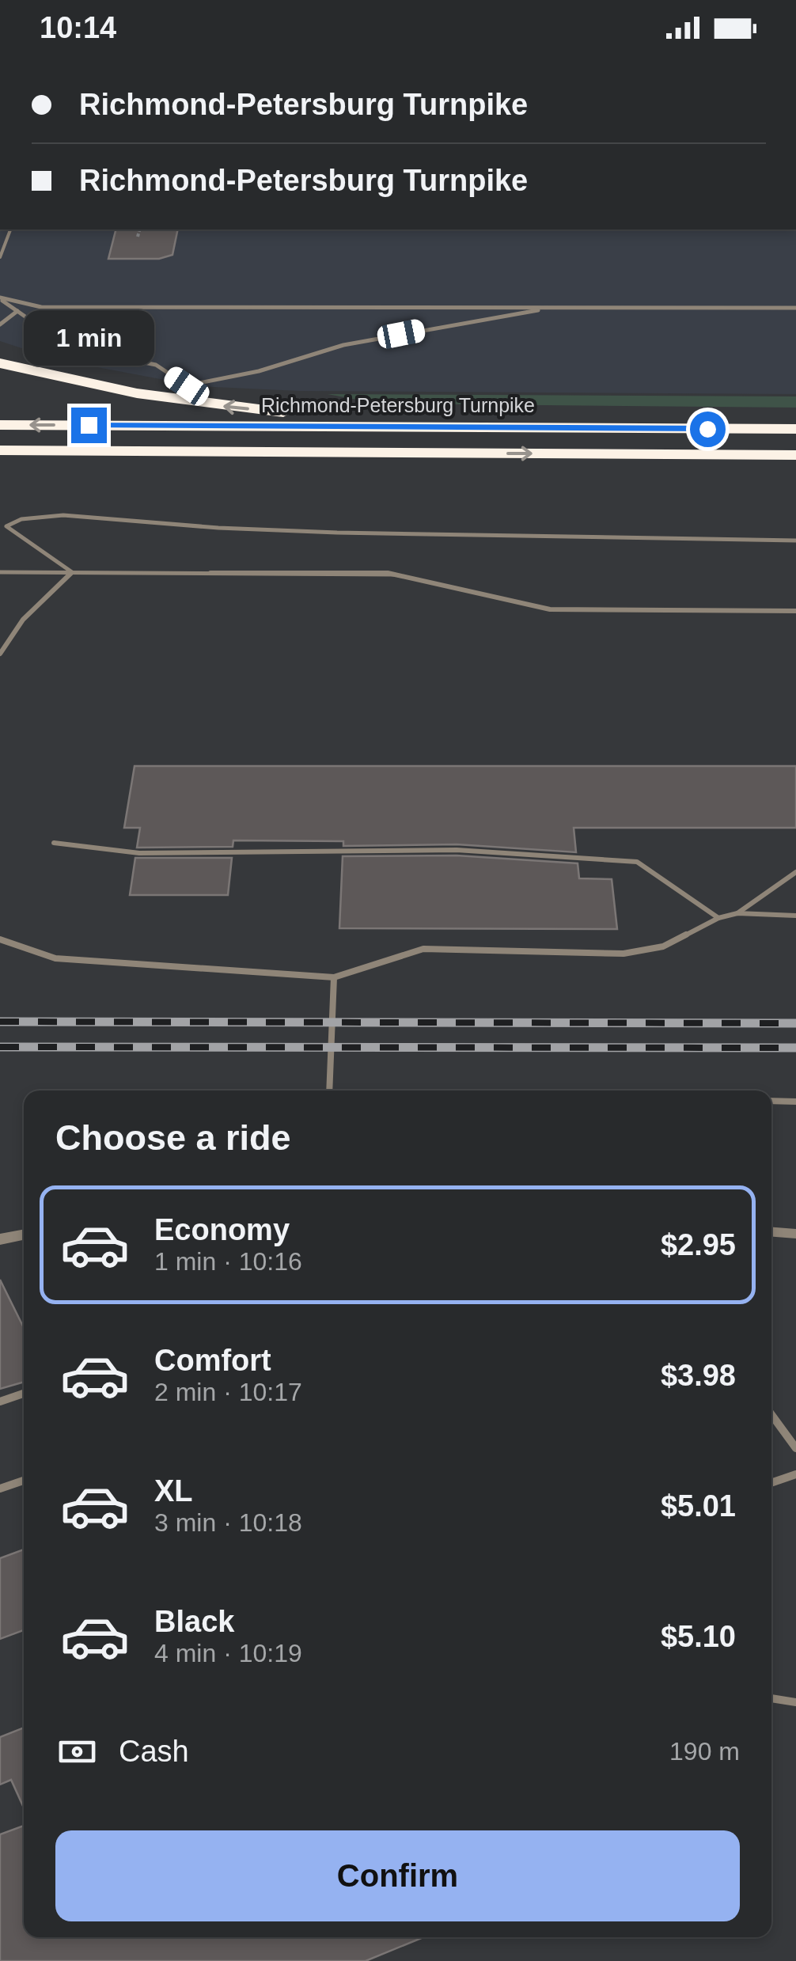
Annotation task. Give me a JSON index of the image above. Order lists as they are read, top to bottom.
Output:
{
  "streets": {
    "highway": ["Richmond-Petersburg Turnpike"]
  },
  "page": {
    "status": "10:14",
    "banner": ["Richmond-Petersburg Turnpike", "Richmond-Petersburg Turnpike"],
    "bubble": "1 min",
    "heading": "Choose a ride",
    "list": [
      {
        "name": "Economy",
        "note": "1 min · 10:16",
        "value": "$2.95"
      },
      {
        "name": "Comfort",
        "note": "2 min · 10:17",
        "value": "$3.98"
      },
      {
        "name": "XL",
        "note": "3 min · 10:18",
        "value": "$5.01"
      },
      {
        "name": "Black",
        "note": "4 min · 10:19",
        "value": "$5.10"
      }
    ],
    "pay": ["Cash", "190 m"],
    "buttons": "Confirm"
  }
}
